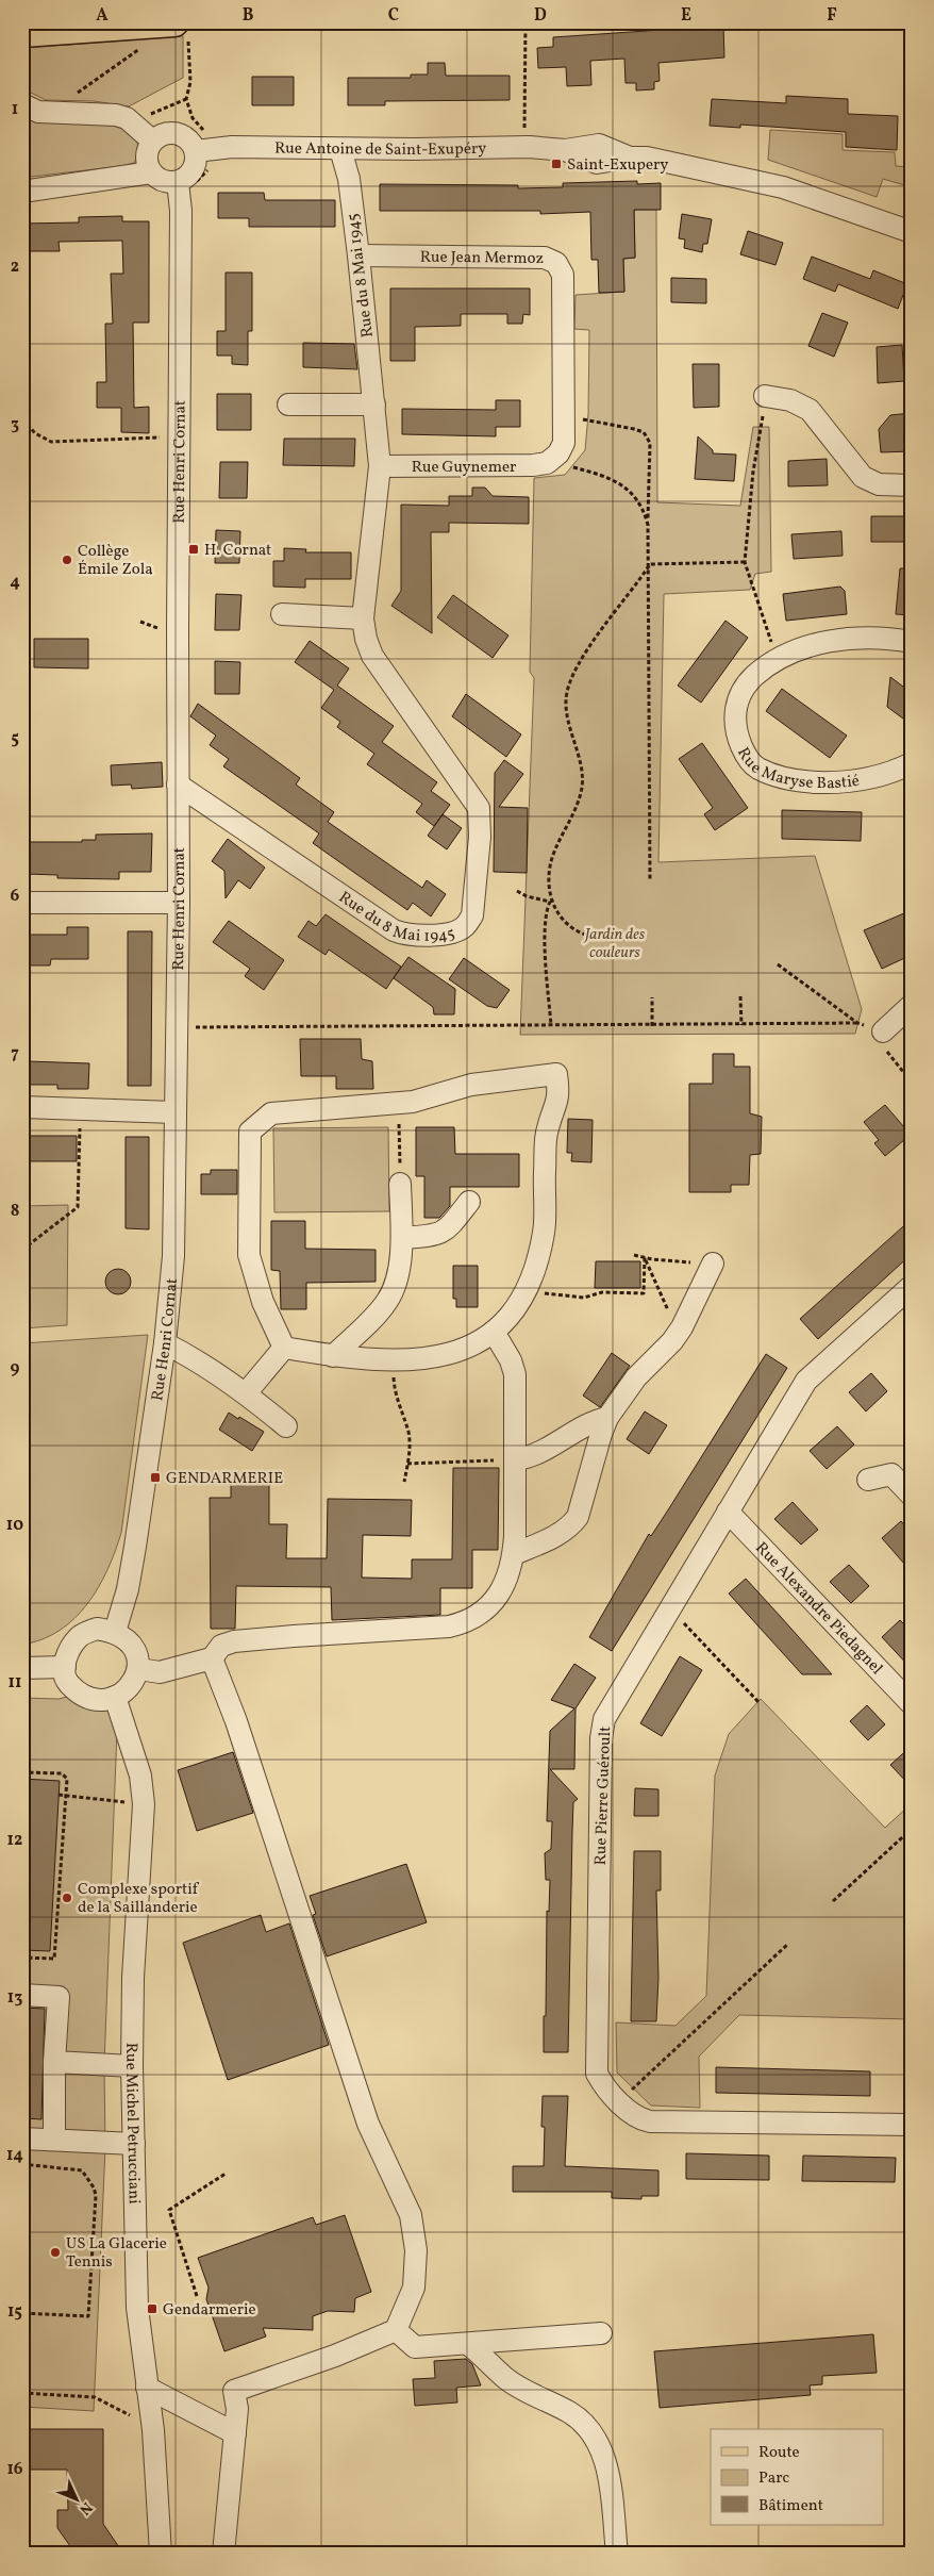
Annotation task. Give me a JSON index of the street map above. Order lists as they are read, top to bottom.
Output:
{
  "streets": {
    "street": [
      "Rue Antoine de Saint-Exupéry",
      "Rue Jean Mermoz",
      "Rue du 8 Mai 1945",
      "Rue Henri Cornat",
      "Rue Guynemer",
      "Rue Maryse Bastié",
      "Rue Alexandre Piedagnel",
      "Rue Pierre Guéroult",
      "Rue Michel Petrucciani"
    ]
  },
  "crossings": [
    ["Rue Antoine de Saint-Exupéry", "Rue du 8 Mai 1945"],
    ["Rue Antoine de Saint-Exupéry", "Rue Henri Cornat"],
    ["Rue Jean Mermoz", "Rue du 8 Mai 1945"],
    ["Rue Jean Mermoz", "Rue Guynemer"],
    ["Rue du 8 Mai 1945", "Rue Henri Cornat"],
    ["Rue du 8 Mai 1945", "Rue Guynemer"],
    ["Rue Henri Cornat", "Rue Michel Petrucciani"],
    ["Rue Alexandre Piedagnel", "Rue Pierre Guéroult"]
  ],
  "parks": ["Jardin des couleurs"],
  "places": {
    "transit": [
      "Saint-Exupery",
      "H. Cornat",
      "GENDARMERIE",
      "Gendarmerie"
    ],
    "other": ["Collège Émile Zola", "Complexe sportif de la Saillanderie", "US La Glacerie Tennis"]
  },
  "legend": ["Route", "Parc", "Bâtiment"],
  "north": "bottom right",
  "grid": {
    "columns": [
      "A",
      "B",
      "C",
      "D",
      "E",
      "F"
    ],
    "rows": [
      "1",
      "2",
      "3",
      "4",
      "5",
      "6",
      "7",
      "8",
      "9",
      "10",
      "11",
      "12",
      "13",
      "14",
      "15",
      "16"
    ]
  }
}
